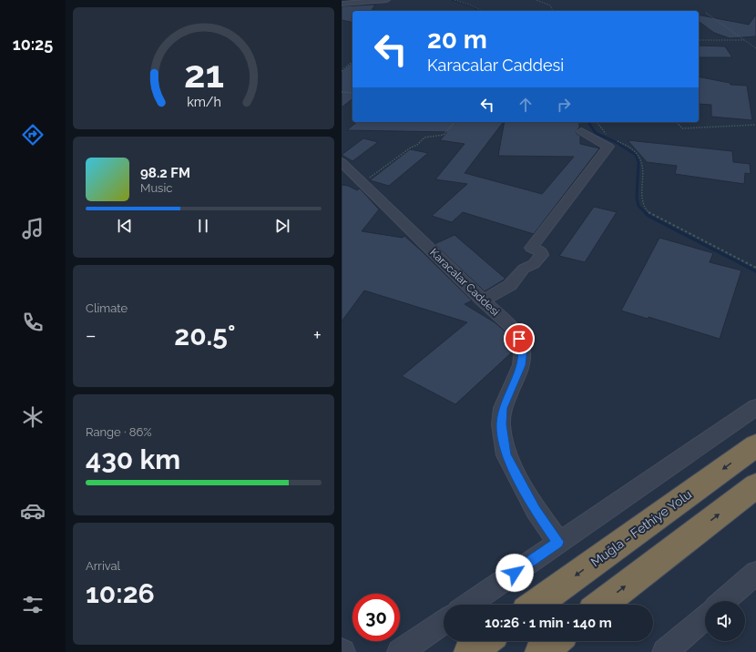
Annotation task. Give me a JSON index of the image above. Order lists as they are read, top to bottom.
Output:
{
  "streets": {
    "highway": ["Muğla - Fethiye Yolu"],
    "street": ["Karacalar Caddesi"]
  },
  "page": {
    "tabs": "10:25",
    "turn": ["20 m", "Karacalar Caddesi"],
    "song": ["98.2 FM", "Music"],
    "tile": [
      "Climate",
      ["Range · 86%", "430 km"],
      ["Arrival", "10:26"]
    ],
    "heat": ["−", "20.5°", "+"],
    "limit": "30",
    "trip": "10:26 · 1 min · 140 m",
    "gauge": ["21", "km/h"]
  }
}
